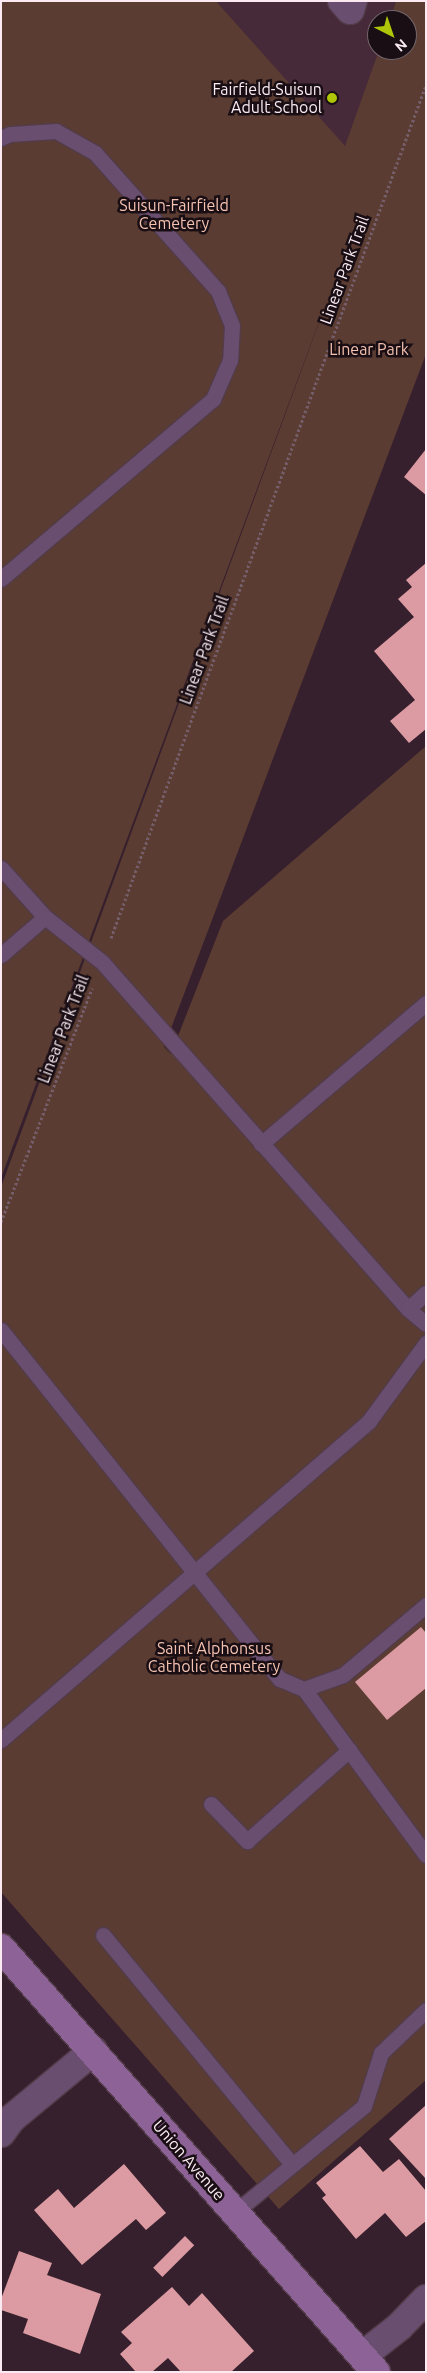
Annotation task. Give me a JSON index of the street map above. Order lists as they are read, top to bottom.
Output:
{
  "streets": {
    "street": ["Union Avenue"],
    "path": ["Linear Park Trail"]
  },
  "parks": ["Suisun-Fairfield Cemetery", "Linear Park", "Saint Alphonsus Catholic Cemetery"],
  "places": ["Fairfield-Suisun Adult School"],
  "north": "bottom right"
}
